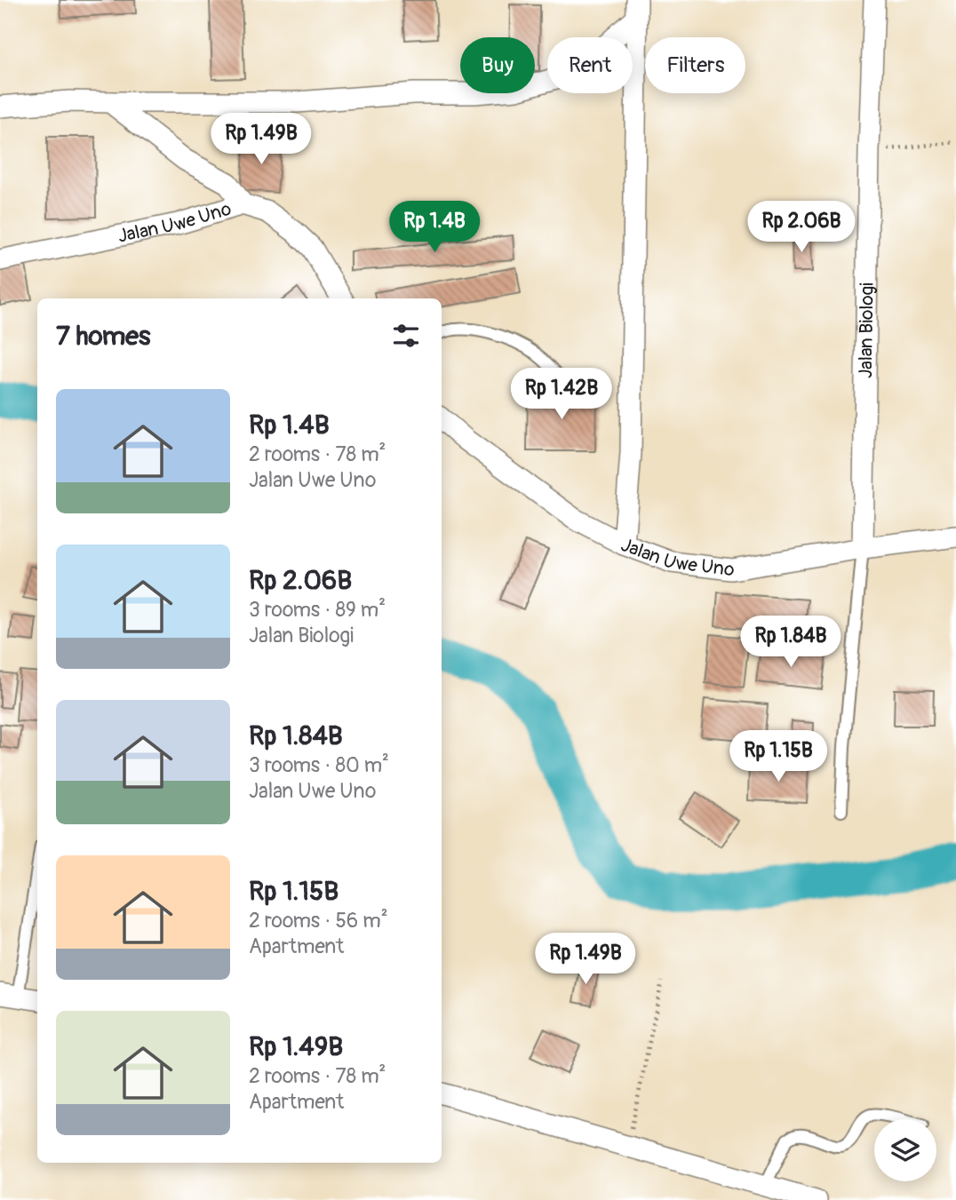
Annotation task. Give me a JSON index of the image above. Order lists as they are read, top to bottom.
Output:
{
  "streets": {
    "street": ["Jalan Uwe Uno", "Jalan Biologi"]
  },
  "crossings": [
    ["Jalan Uwe Uno", "Jalan Biologi"]
  ],
  "page": {
    "chip": ["Buy", "Rent", "Filters"],
    "price": [
      "Rp 1.49B",
      "Rp 1.4B",
      "Rp 2.06B",
      "Rp 1.42B",
      "Rp 1.84B",
      "Rp 1.15B",
      "Rp 1.49B"
    ],
    "heading": "7 homes",
    "list": [
      {
        "name": "Rp 1.4B",
        "note": "2 rooms · 78 m² · Jalan Uwe Uno"
      },
      {
        "name": "Rp 2.06B",
        "note": "3 rooms · 89 m² · Jalan Biologi"
      },
      {
        "name": "Rp 1.84B",
        "note": "3 rooms · 80 m² · Jalan Uwe Uno"
      },
      {
        "name": "Rp 1.15B",
        "note": "2 rooms · 56 m² · Apartment"
      },
      {
        "name": "Rp 1.49B",
        "note": "2 rooms · 78 m² · Apartment"
      }
    ]
  }
}
